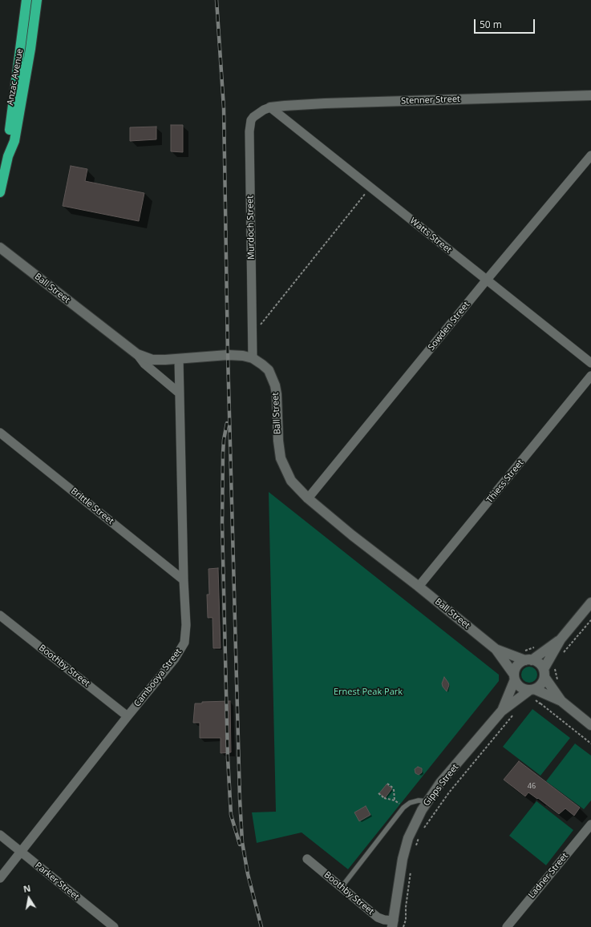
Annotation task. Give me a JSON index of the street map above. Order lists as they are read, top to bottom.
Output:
{
  "streets": {
    "highway": ["Anzac Avenue"],
    "main road": ["Stenner Street", "Ball Street", "Gipps Street"],
    "street": [
      "Murdoch Street",
      "Watts Street",
      "Sowden Street",
      "Thiess Street",
      "Brittle Street",
      "Boothby Street",
      "Cambooya Street",
      "Ladner Street",
      "Parker Street"
    ]
  },
  "crossings": [
    ["Stenner Street", "Murdoch Street"],
    ["Stenner Street", "Watts Street"],
    ["Murdoch Street", "Watts Street"],
    ["Murdoch Street", "Ball Street"],
    ["Watts Street", "Sowden Street"],
    ["Ball Street", "Sowden Street"],
    ["Ball Street", "Thiess Street"],
    ["Ball Street", "Cambooya Street"],
    ["Ball Street", "Gipps Street"],
    ["Brittle Street", "Cambooya Street"],
    ["Boothby Street", "Cambooya Street"],
    ["Boothby Street", "Gipps Street"],
    ["Cambooya Street", "Parker Street"]
  ],
  "parks": ["Ernest Peak Park"],
  "house_numbers": ["46"],
  "scale_bar": "50 m",
  "north": "top"
}
